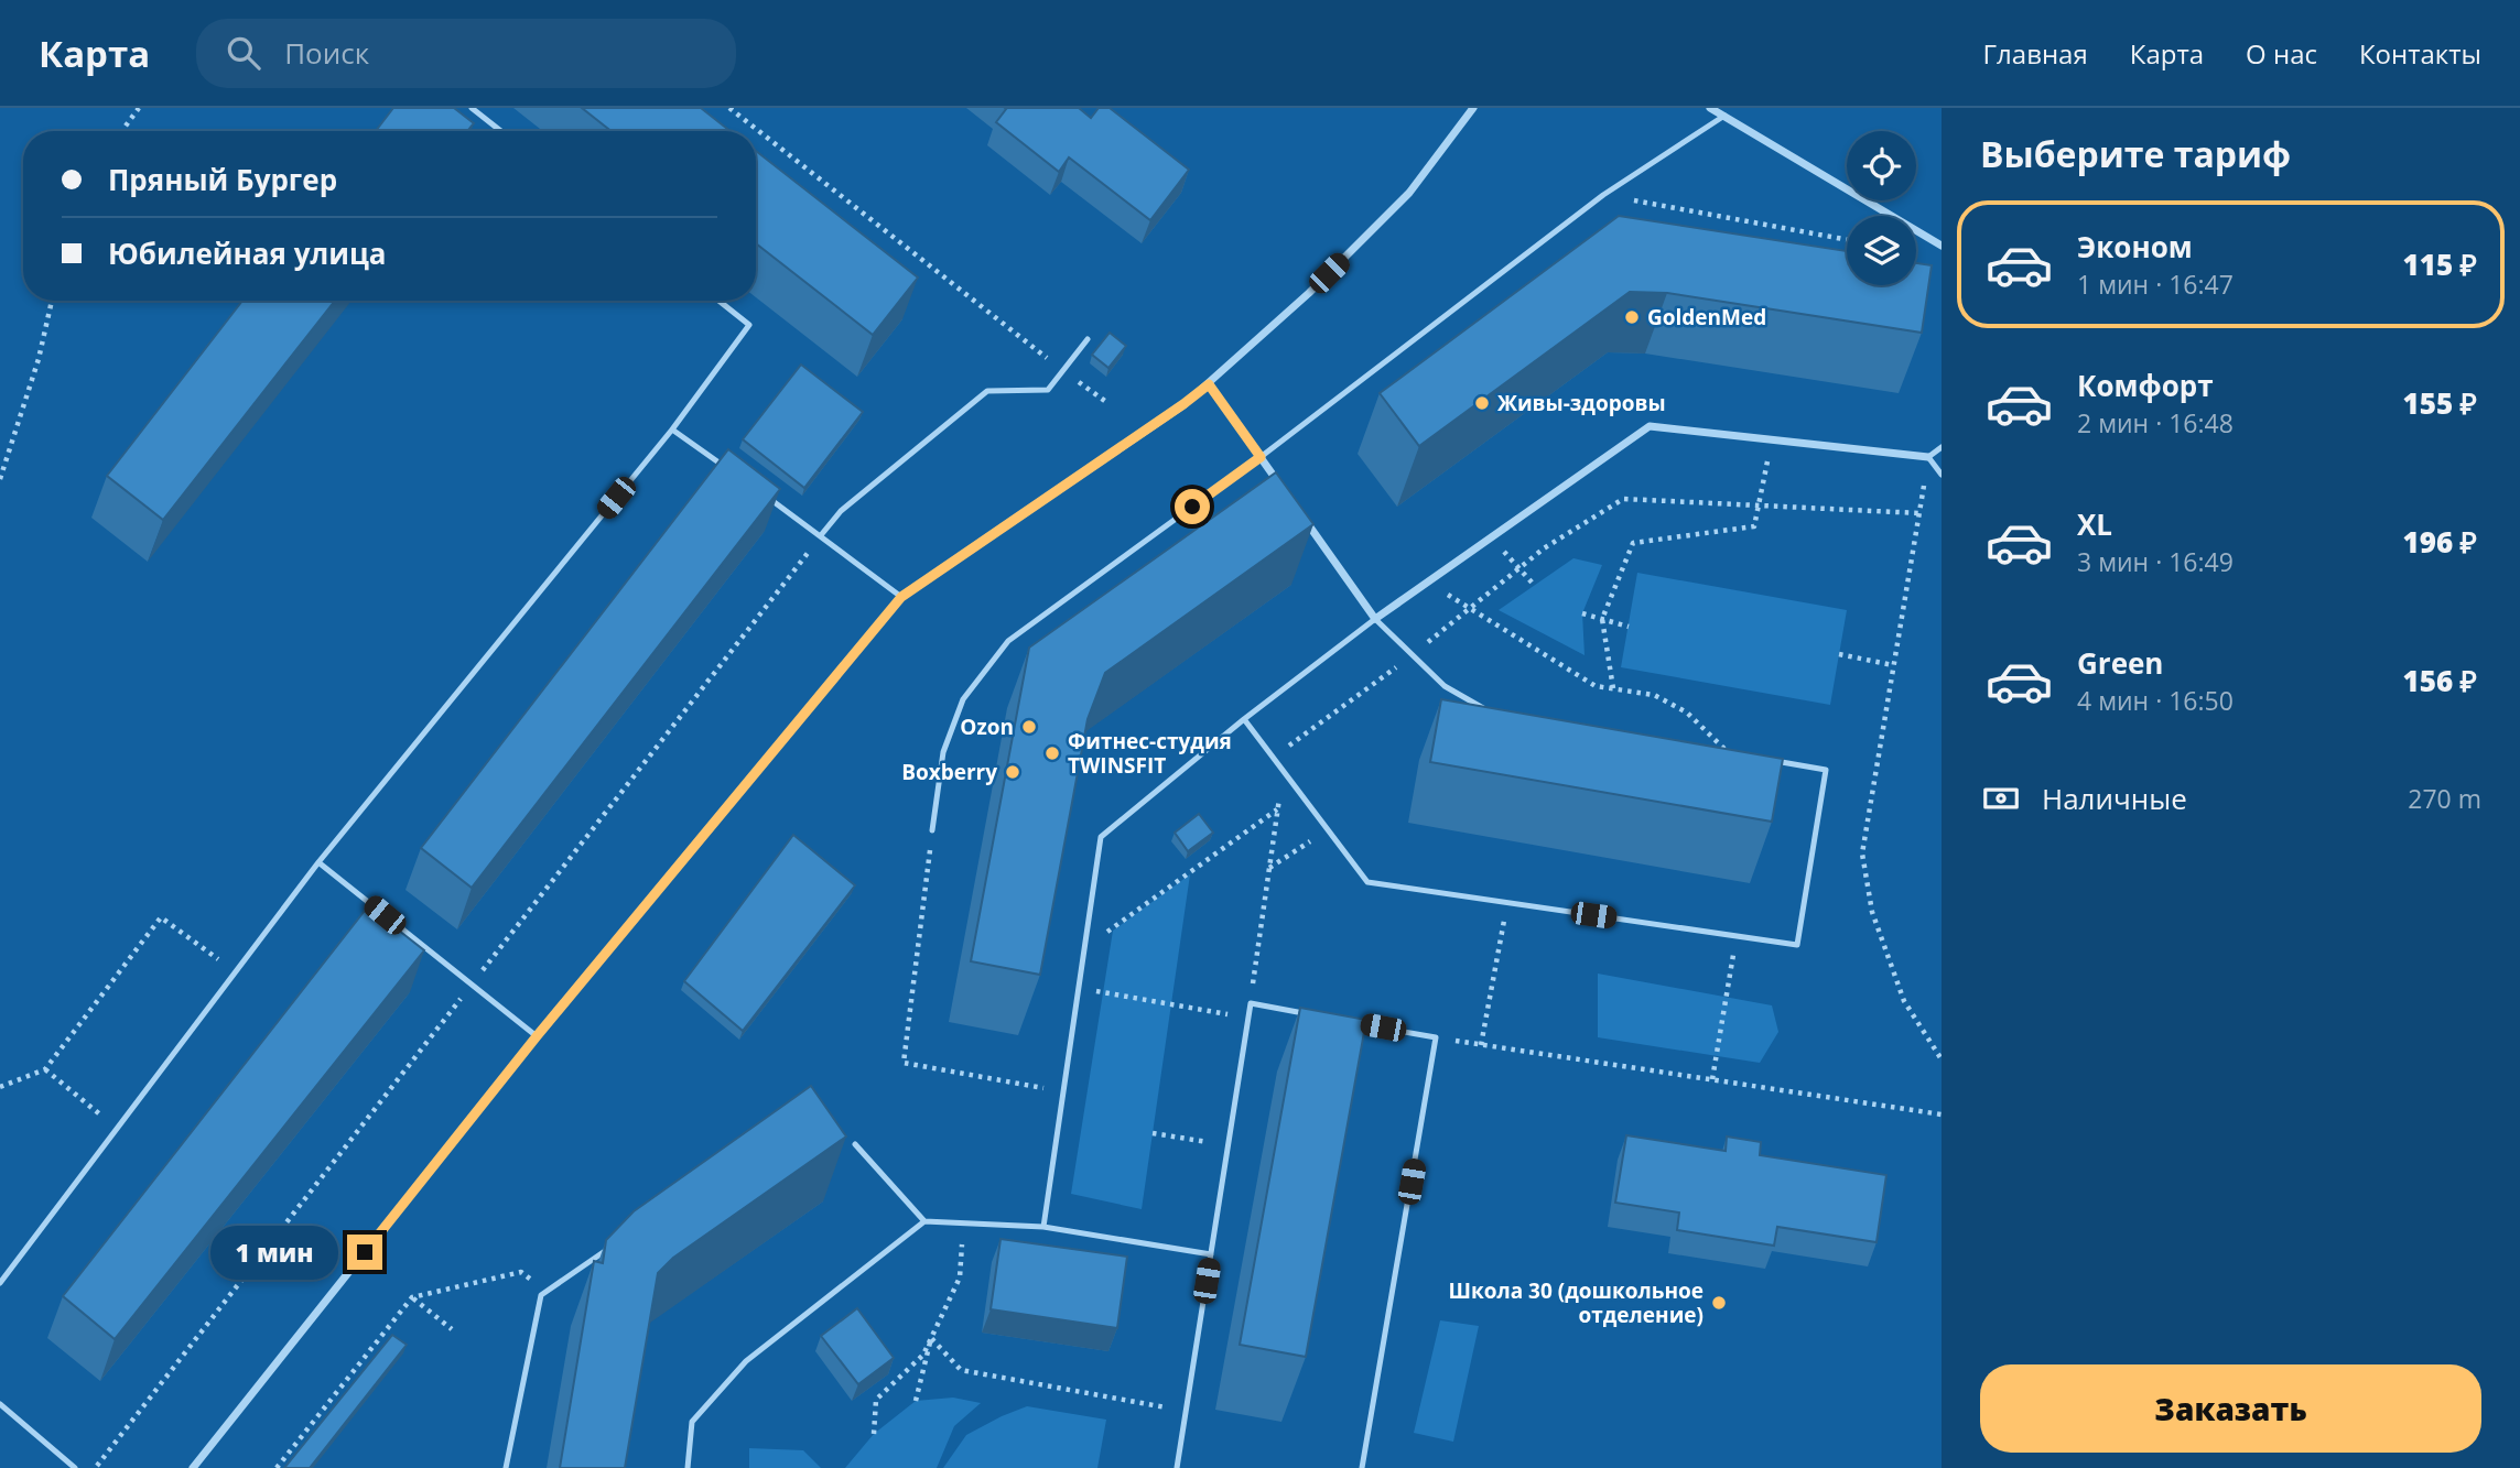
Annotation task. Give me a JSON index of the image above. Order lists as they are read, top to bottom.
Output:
{
  "places": [
    "GoldenMed",
    "Живы-здоровы",
    "Ozon",
    "Фитнес-студия TWINSFIT",
    "Boxberry",
    "Школа 30 (дошкольное отделение)"
  ],
  "page": {
    "header": "Карта",
    "search": "Поиск",
    "nav": [
      "Главная",
      "Карта",
      "О нас",
      "Контакты"
    ],
    "heading": "Выберите тариф",
    "banner": ["Пряный Бургер", "Юбилейная улица"],
    "list": [
      {
        "name": "Эконом",
        "note": "1 мин · 16:47",
        "value": "115 ₽"
      },
      {
        "name": "Комфорт",
        "note": "2 мин · 16:48",
        "value": "155 ₽"
      },
      {
        "name": "XL",
        "note": "3 мин · 16:49",
        "value": "196 ₽"
      },
      {
        "name": "Green",
        "note": "4 мин · 16:50",
        "value": "156 ₽"
      }
    ],
    "pay": ["Наличные", "270 m"],
    "bubble": "1 мин",
    "buttons": "Заказать"
  }
}
